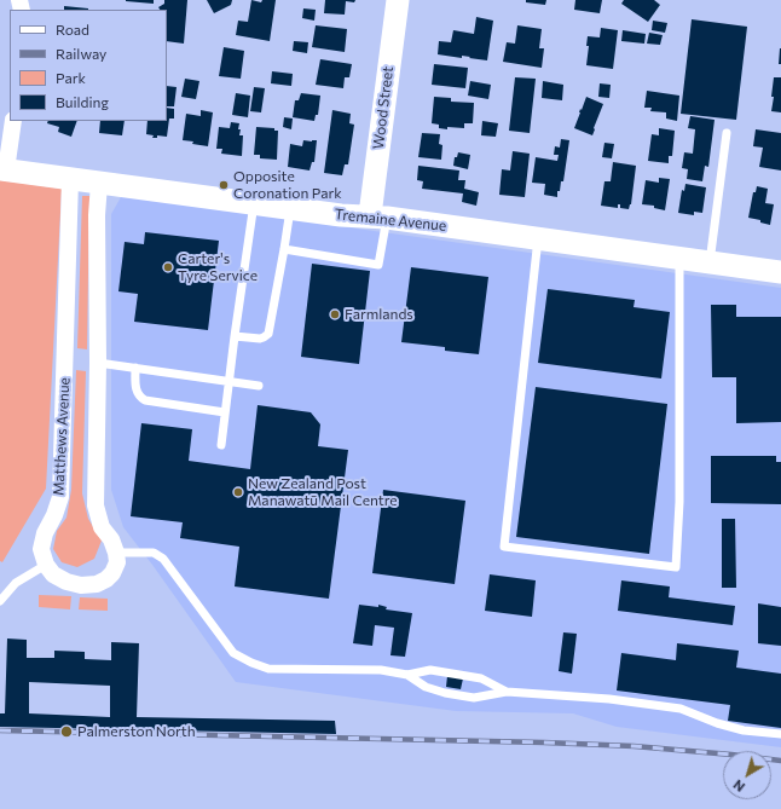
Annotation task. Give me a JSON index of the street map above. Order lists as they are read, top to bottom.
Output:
{
  "streets": {
    "main road": ["Wood Street", "Tremaine Avenue"],
    "street": ["Matthews Avenue"]
  },
  "crossings": [
    ["Wood Street", "Tremaine Avenue"],
    ["Tremaine Avenue", "Matthews Avenue"]
  ],
  "places": [
    "Opposite Coronation Park",
    "Carter's Tyre Service",
    "Farmlands",
    "New Zealand Post Manawatū Mail Centre",
    "Palmerston North"
  ],
  "legend": [
    "Road",
    "Railway",
    "Park",
    "Building"
  ],
  "north": "bottom left"
}
